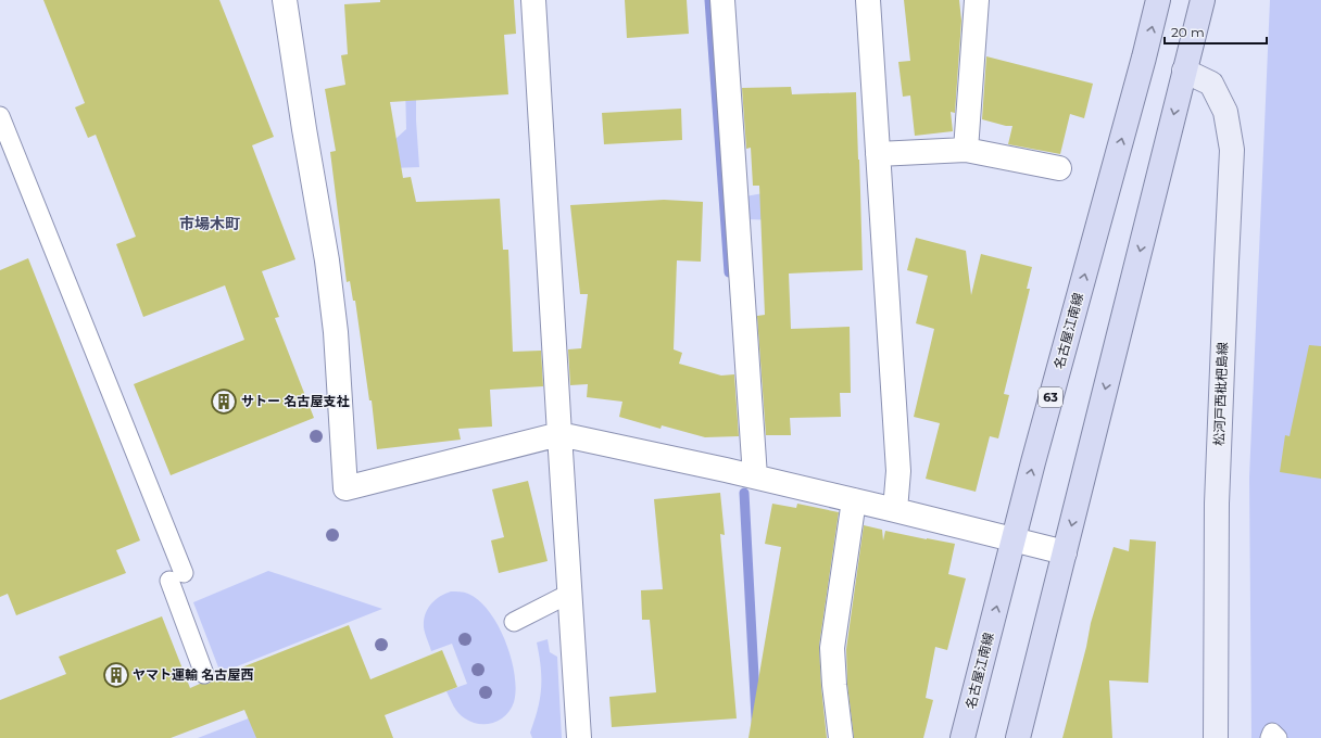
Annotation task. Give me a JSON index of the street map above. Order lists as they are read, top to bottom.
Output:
{
  "streets": {
    "main road": ["名古屋江南線", "松河戸西枇杷島線", "63"]
  },
  "districts": ["市場木町"],
  "places": {
    "building": ["サトー 名古屋支社", "ヤマト運輸 名古屋西"]
  },
  "scale_bar": "20 m"
}
